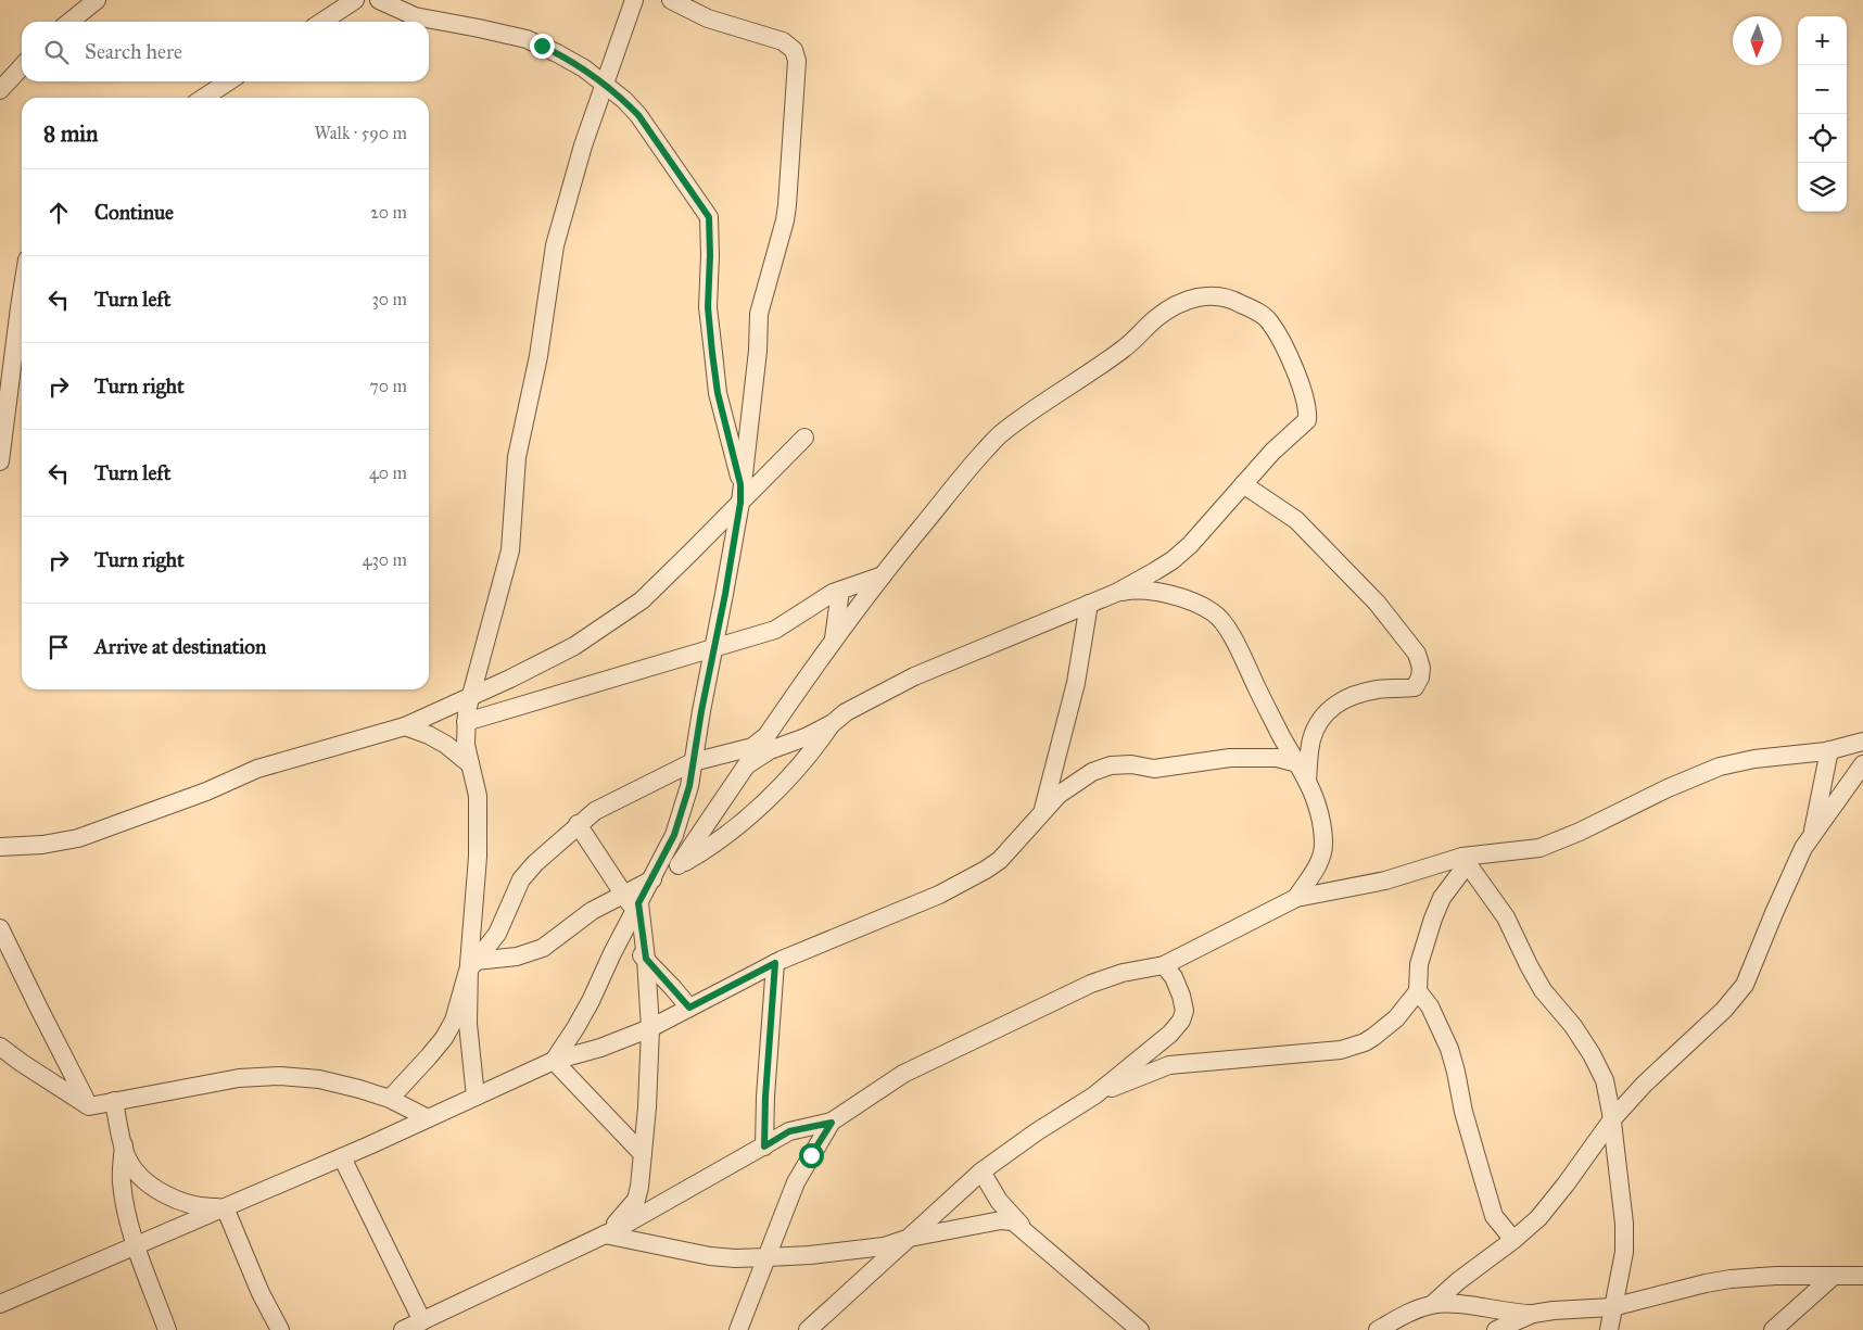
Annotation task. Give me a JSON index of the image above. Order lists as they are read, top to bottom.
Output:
{
  "north": "bottom",
  "page": {
    "map_buttons": ["+", "−"],
    "search": "Search here",
    "heading": ["8 min", "Walk · 590 m"],
    "list": [
      ["Continue", "20 m"],
      ["Turn left", "30 m"],
      ["Turn right", "70 m"],
      ["Turn left", "40 m"],
      ["Turn right", "430 m"],
      "Arrive at destination"
    ]
  }
}
